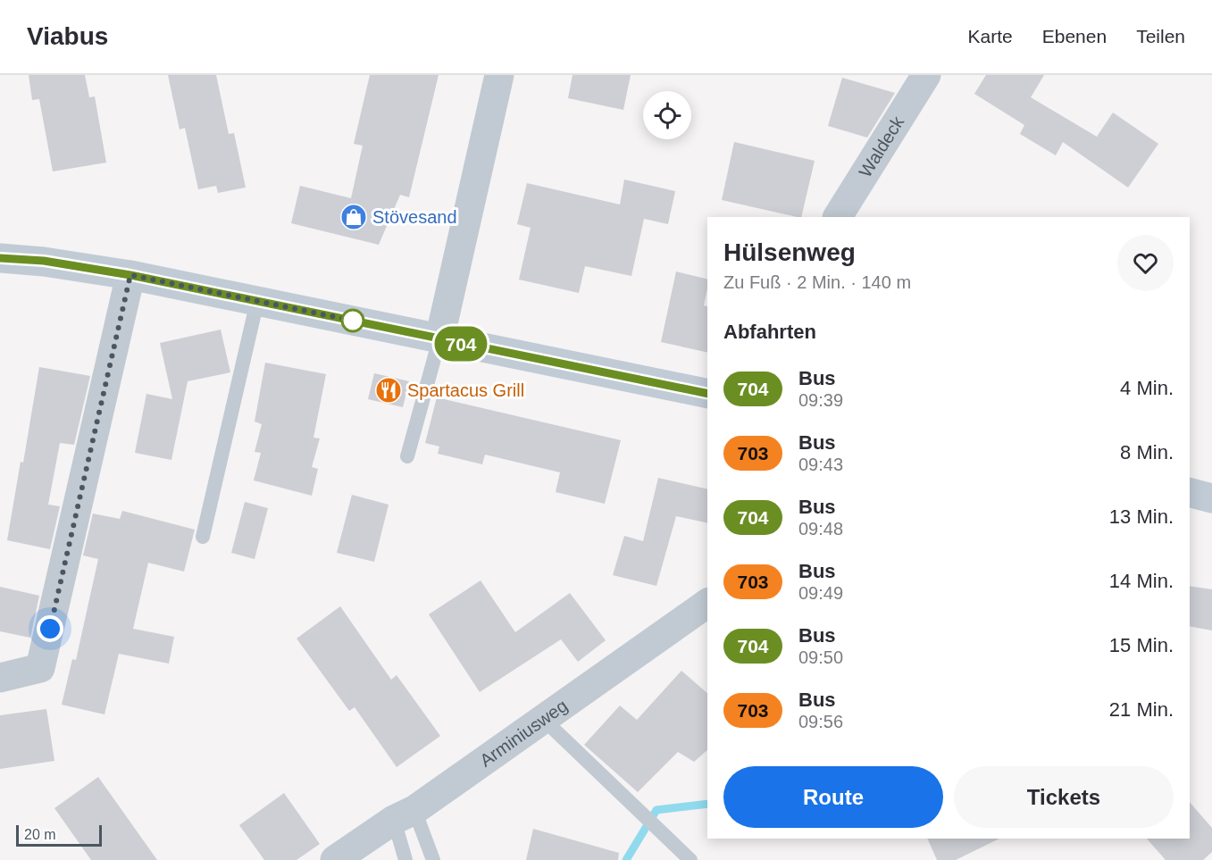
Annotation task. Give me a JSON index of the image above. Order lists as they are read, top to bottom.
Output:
{
  "streets": {
    "street": ["Waldeck", "Arminiusweg"]
  },
  "places": {
    "shop": ["Stövesand"],
    "restaurant": ["Spartacus Grill"]
  },
  "lines": ["bus line 704"],
  "scale_bar": "20 m",
  "page": {
    "header": "Viabus",
    "nav": ["Karte", "Ebenen", "Teilen"],
    "on_map": "704",
    "heading": [
      ["Hülsenweg", "Zu Fuß · 2 Min. · 140 m"],
      "Abfahrten"
    ],
    "list": [
      {
        "mark": "704",
        "name": "Bus",
        "note": "09:39",
        "value": "4 Min."
      },
      {
        "mark": "703",
        "name": "Bus",
        "note": "09:43",
        "value": "8 Min."
      },
      {
        "mark": "704",
        "name": "Bus",
        "note": "09:48",
        "value": "13 Min."
      },
      {
        "mark": "703",
        "name": "Bus",
        "note": "09:49",
        "value": "14 Min."
      },
      {
        "mark": "704",
        "name": "Bus",
        "note": "09:50",
        "value": "15 Min."
      },
      {
        "mark": "703",
        "name": "Bus",
        "note": "09:56",
        "value": "21 Min."
      }
    ],
    "buttons": ["Route", "Tickets"],
    "scale": "20 m"
  }
}
